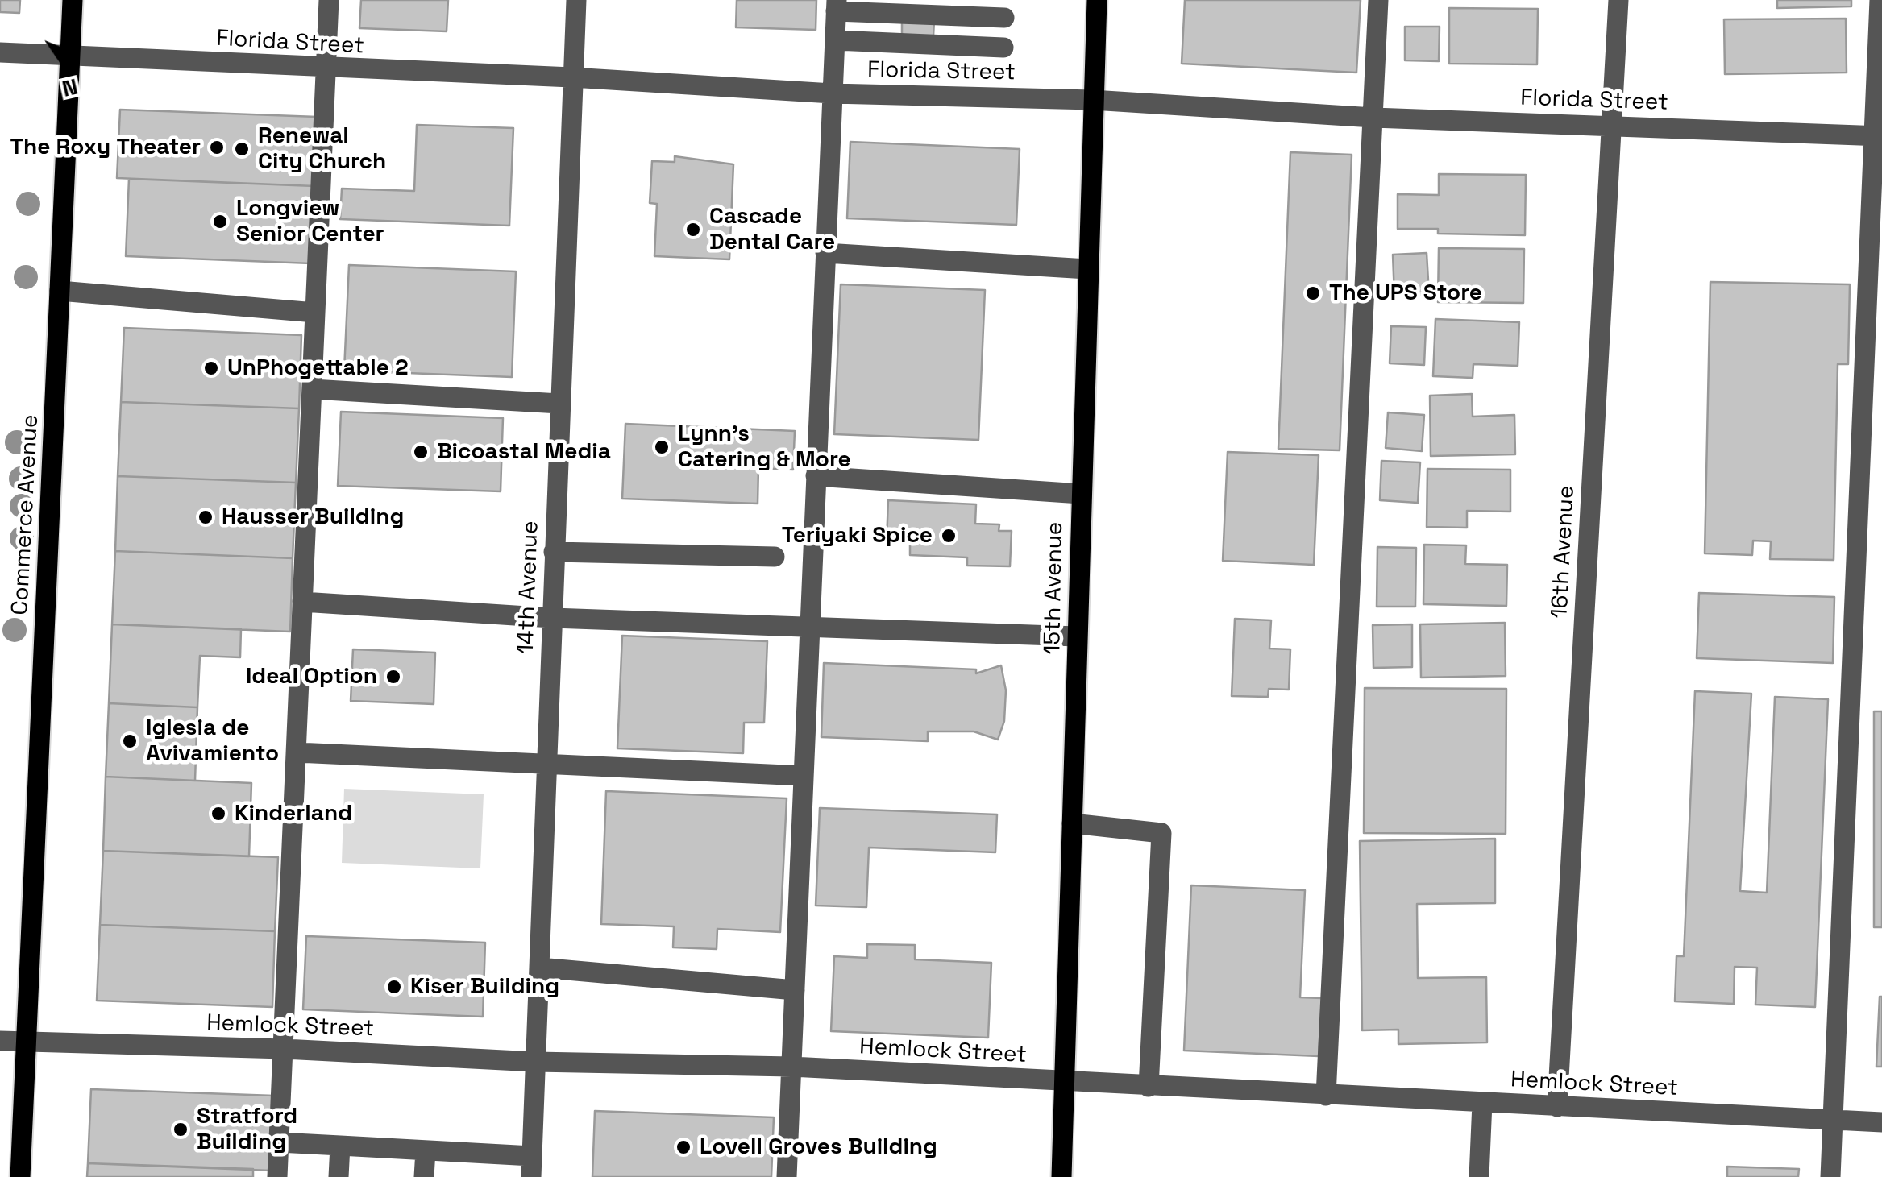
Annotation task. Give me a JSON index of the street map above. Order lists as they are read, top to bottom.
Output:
{
  "streets": {
    "main road": ["Commerce Avenue", "15th Avenue"],
    "street": [
      "Florida Street",
      "16th Avenue",
      "14th Avenue",
      "Hemlock Street"
    ]
  },
  "crossings": [
    ["Florida Street", "Commerce Avenue"],
    ["Florida Street", "16th Avenue"],
    ["Florida Street", "14th Avenue"],
    ["Florida Street", "15th Avenue"],
    ["Commerce Avenue", "Hemlock Street"],
    ["16th Avenue", "Hemlock Street"],
    ["14th Avenue", "Hemlock Street"],
    ["15th Avenue", "Hemlock Street"]
  ],
  "places": [
    "The Roxy Theater",
    "Renewal City Church",
    "Longview Senior Center",
    "Cascade Dental Care",
    "The UPS Store",
    "UnPhogettable 2",
    "Lynn's Catering & More",
    "Bicoastal Media",
    "Hausser Building",
    "Teriyaki Spice",
    "Ideal Option",
    "Iglesia de Avivamiento",
    "Kinderland",
    "Kiser Building",
    "Stratford Building",
    "Lovell Groves Building"
  ],
  "north": "bottom"
}
